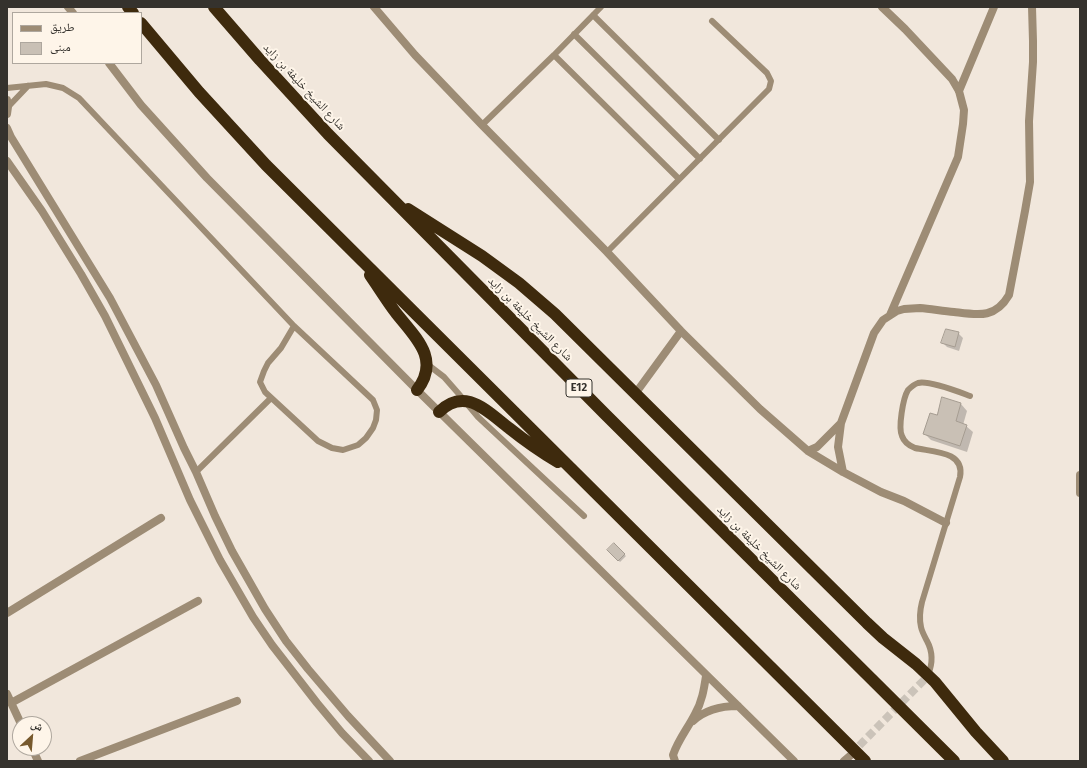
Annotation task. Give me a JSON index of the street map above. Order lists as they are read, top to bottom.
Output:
{
  "streets": {
    "highway": ["شارع الشيخ خليفة بن زايد", "E12"]
  },
  "legend": ["طريق", "مبنى"],
  "north": "top right"
}
